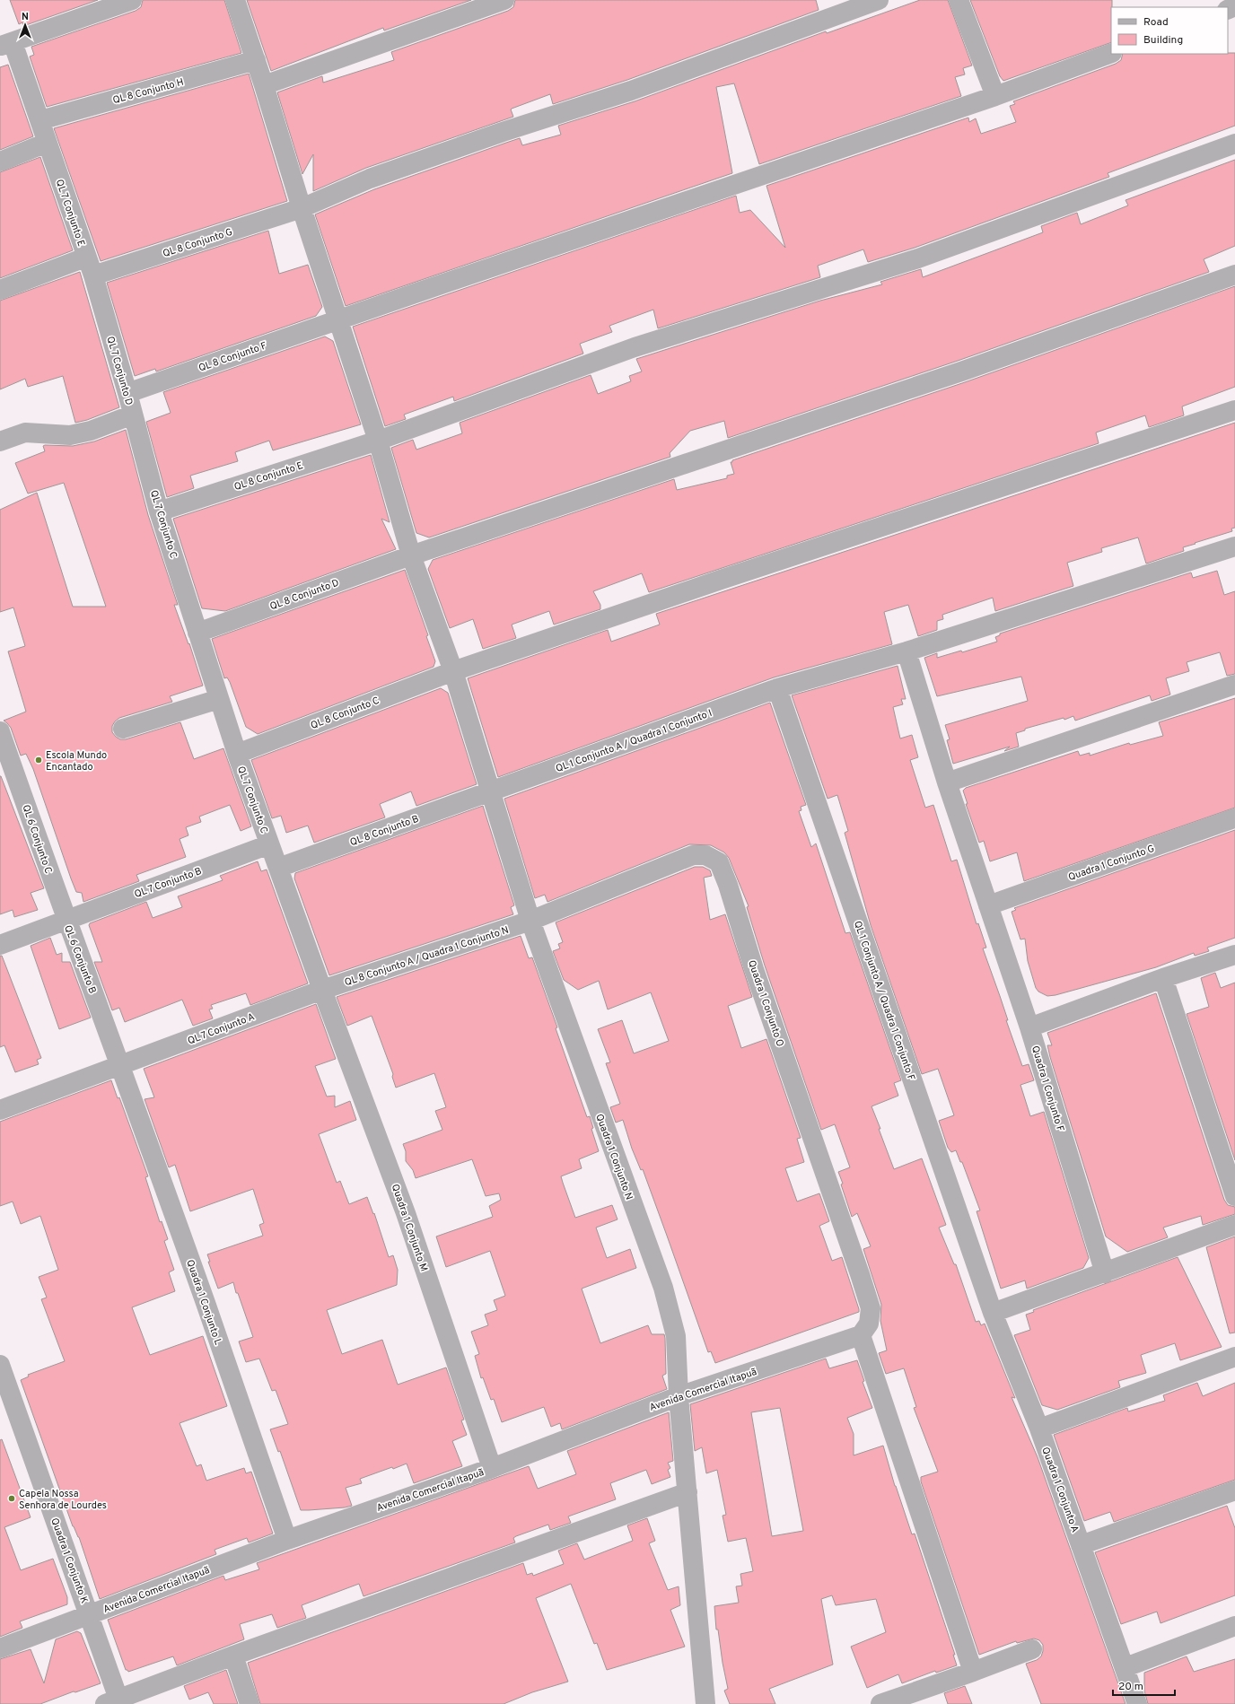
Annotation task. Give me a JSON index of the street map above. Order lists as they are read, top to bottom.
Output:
{
  "streets": {
    "street": [
      "QL 8 Conjunto H",
      "QL 7 Conjunto E",
      "QL 8 Conjunto G",
      "QL 8 Conjunto F",
      "QL 7 Conjunto D",
      "QL 8 Conjunto E",
      "QL 7 Conjunto C",
      "QL 8 Conjunto D",
      "QL 8 Conjunto C",
      "QL 1 Conjunto A / Quadra 1 Conjunto I",
      "QL 8 Conjunto B",
      "QL 6 Conjunto C",
      "Quadra 1 Conjunto G",
      "QL 7 Conjunto B",
      "QL 8 Conjunto A / Quadra 1 Conjunto N",
      "QL 6 Conjunto B",
      "QL 1 Conjunto A / Quadra 1 Conjunto F",
      "Quadra 1 Conjunto O",
      "QL 7 Conjunto A",
      "Quadra 1 Conjunto F",
      "Quadra 1 Conjunto N",
      "Quadra 1 Conjunto M",
      "Quadra 1 Conjunto L",
      "Avenida Comercial Itapuã",
      "Quadra 1 Conjunto A",
      "Quadra 1 Conjunto K"
    ]
  },
  "crossings": [
    ["QL 8 Conjunto H", "Quadra 1 Conjunto N"],
    ["QL 7 Conjunto E", "QL 7 Conjunto D"],
    ["QL 8 Conjunto G", "QL 7 Conjunto D"],
    ["QL 8 Conjunto G", "Quadra 1 Conjunto N"],
    ["QL 8 Conjunto F", "QL 7 Conjunto D"],
    ["QL 8 Conjunto F", "Quadra 1 Conjunto N"],
    ["QL 7 Conjunto D", "QL 7 Conjunto C"],
    ["QL 8 Conjunto E", "QL 7 Conjunto C"],
    ["QL 8 Conjunto E", "Quadra 1 Conjunto N"],
    ["QL 7 Conjunto C", "QL 8 Conjunto D"],
    ["QL 7 Conjunto C", "QL 8 Conjunto C"],
    ["QL 7 Conjunto C", "QL 8 Conjunto B"],
    ["QL 7 Conjunto C", "QL 7 Conjunto B"],
    ["QL 7 Conjunto C", "Quadra 1 Conjunto M"],
    ["QL 8 Conjunto D", "Quadra 1 Conjunto N"],
    ["QL 8 Conjunto C", "Quadra 1 Conjunto N"],
    ["QL 1 Conjunto A / Quadra 1 Conjunto I", "QL 8 Conjunto B"],
    ["QL 1 Conjunto A / Quadra 1 Conjunto I", "QL 1 Conjunto A / Quadra 1 Conjunto F"],
    ["QL 1 Conjunto A / Quadra 1 Conjunto I", "Quadra 1 Conjunto F"],
    ["QL 1 Conjunto A / Quadra 1 Conjunto I", "Quadra 1 Conjunto N"],
    ["QL 8 Conjunto B", "Quadra 1 Conjunto N"],
    ["QL 8 Conjunto B", "Quadra 1 Conjunto M"],
    ["QL 6 Conjunto C", "QL 7 Conjunto B"],
    ["QL 6 Conjunto C", "QL 6 Conjunto B"],
    ["Quadra 1 Conjunto G", "Quadra 1 Conjunto F"],
    ["QL 7 Conjunto B", "QL 6 Conjunto B"],
    ["QL 8 Conjunto A / Quadra 1 Conjunto N", "Quadra 1 Conjunto O"],
    ["QL 8 Conjunto A / Quadra 1 Conjunto N", "QL 7 Conjunto A"],
    ["QL 8 Conjunto A / Quadra 1 Conjunto N", "Quadra 1 Conjunto N"],
    ["QL 8 Conjunto A / Quadra 1 Conjunto N", "Quadra 1 Conjunto M"],
    ["QL 6 Conjunto B", "QL 7 Conjunto A"],
    ["QL 6 Conjunto B", "Quadra 1 Conjunto L"],
    ["QL 1 Conjunto A / Quadra 1 Conjunto F", "Quadra 1 Conjunto A"],
    ["Quadra 1 Conjunto O", "Quadra 1 Conjunto N"],
    ["Quadra 1 Conjunto O", "Avenida Comercial Itapuã"],
    ["QL 7 Conjunto A", "Quadra 1 Conjunto M"],
    ["QL 7 Conjunto A", "Quadra 1 Conjunto L"],
    ["Quadra 1 Conjunto N", "Avenida Comercial Itapuã"],
    ["Quadra 1 Conjunto M", "Avenida Comercial Itapuã"],
    ["Quadra 1 Conjunto L", "Avenida Comercial Itapuã"],
    ["Avenida Comercial Itapuã", "Quadra 1 Conjunto K"]
  ],
  "places": ["Escola Mundo Encantado", "Capela Nossa Senhora de Lourdes"],
  "legend": ["Road", "Building"],
  "scale_bar": "20 m",
  "north": "top"
}
